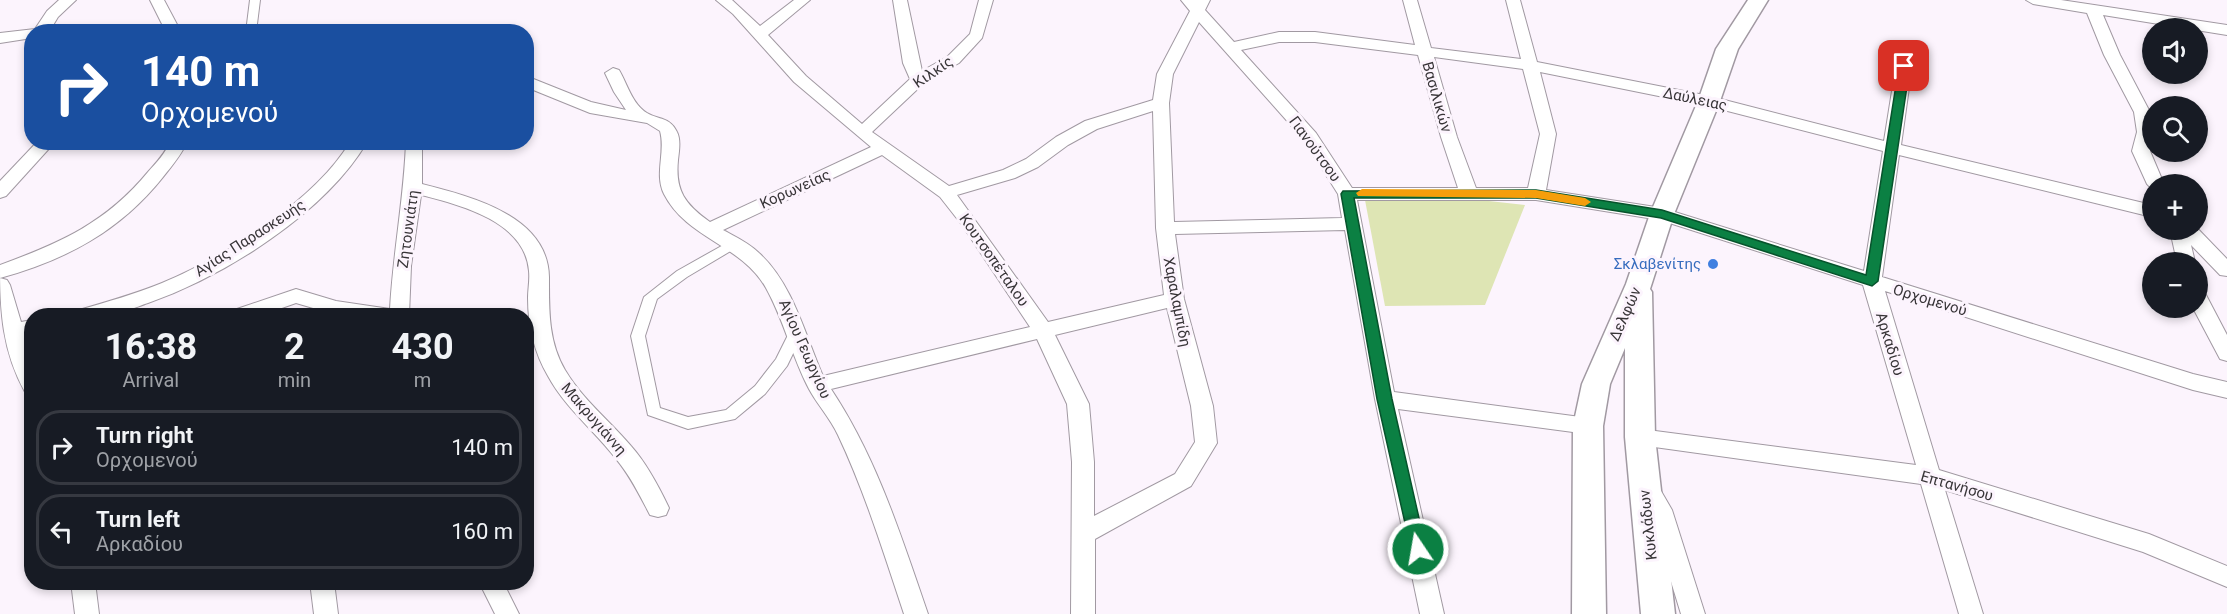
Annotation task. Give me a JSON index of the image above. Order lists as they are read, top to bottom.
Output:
{
  "streets": {
    "main road": ["Δελφών", "Κυκλάδων"],
    "street": [
      "Κιλκίς",
      "Βασιλικών",
      "Δαύλειας",
      "Γιανούτσου",
      "Κορωνείας",
      "Ζητουνιάτη",
      "Αγίας Παρασκευής",
      "Κουτσοπέταλου",
      "Ορχομενού",
      "Χαραλαμπίδη",
      "Αρκαδίου",
      "Αγίου Γεωργίου",
      "Μακρυγιάννη",
      "Επτανήσου"
    ]
  },
  "crossings": [
    ["Κιλκίς", "Κουτσοπέταλου"],
    ["Βασιλικών", "Δαύλειας"],
    ["Βασιλικών", "Ορχομενού"],
    ["Δαύλειας", "Γιανούτσου"],
    ["Δαύλειας", "Δελφών"],
    ["Δαύλειας", "Αρκαδίου"],
    ["Γιανούτσου", "Ορχομενού"],
    ["Γιανούτσου", "Χαραλαμπίδη"],
    ["Κορωνείας", "Κουτσοπέταλου"],
    ["Κορωνείας", "Αγίου Γεωργίου"],
    ["Ζητουνιάτη", "Μακρυγιάννη"],
    ["Κουτσοπέταλου", "Χαραλαμπίδη"],
    ["Ορχομενού", "Δελφών"],
    ["Ορχομενού", "Αρκαδίου"],
    ["Δελφών", "Κυκλάδων"],
    ["Αρκαδίου", "Επτανήσου"],
    ["Επτανήσου", "Κυκλάδων"]
  ],
  "places": ["Σκλαβενίτης"],
  "page": {
    "map_buttons": ["+", "−"],
    "turn": ["140 m", "Ορχομενού"],
    "eta": [
      "16:38",
      "Arrival",
      "2",
      "min",
      "430",
      "m"
    ],
    "list": [
      {
        "name": "Turn right",
        "note": "Ορχομενού",
        "value": "140 m"
      },
      {
        "name": "Turn left",
        "note": "Αρκαδίου",
        "value": "160 m"
      }
    ]
  }
}
